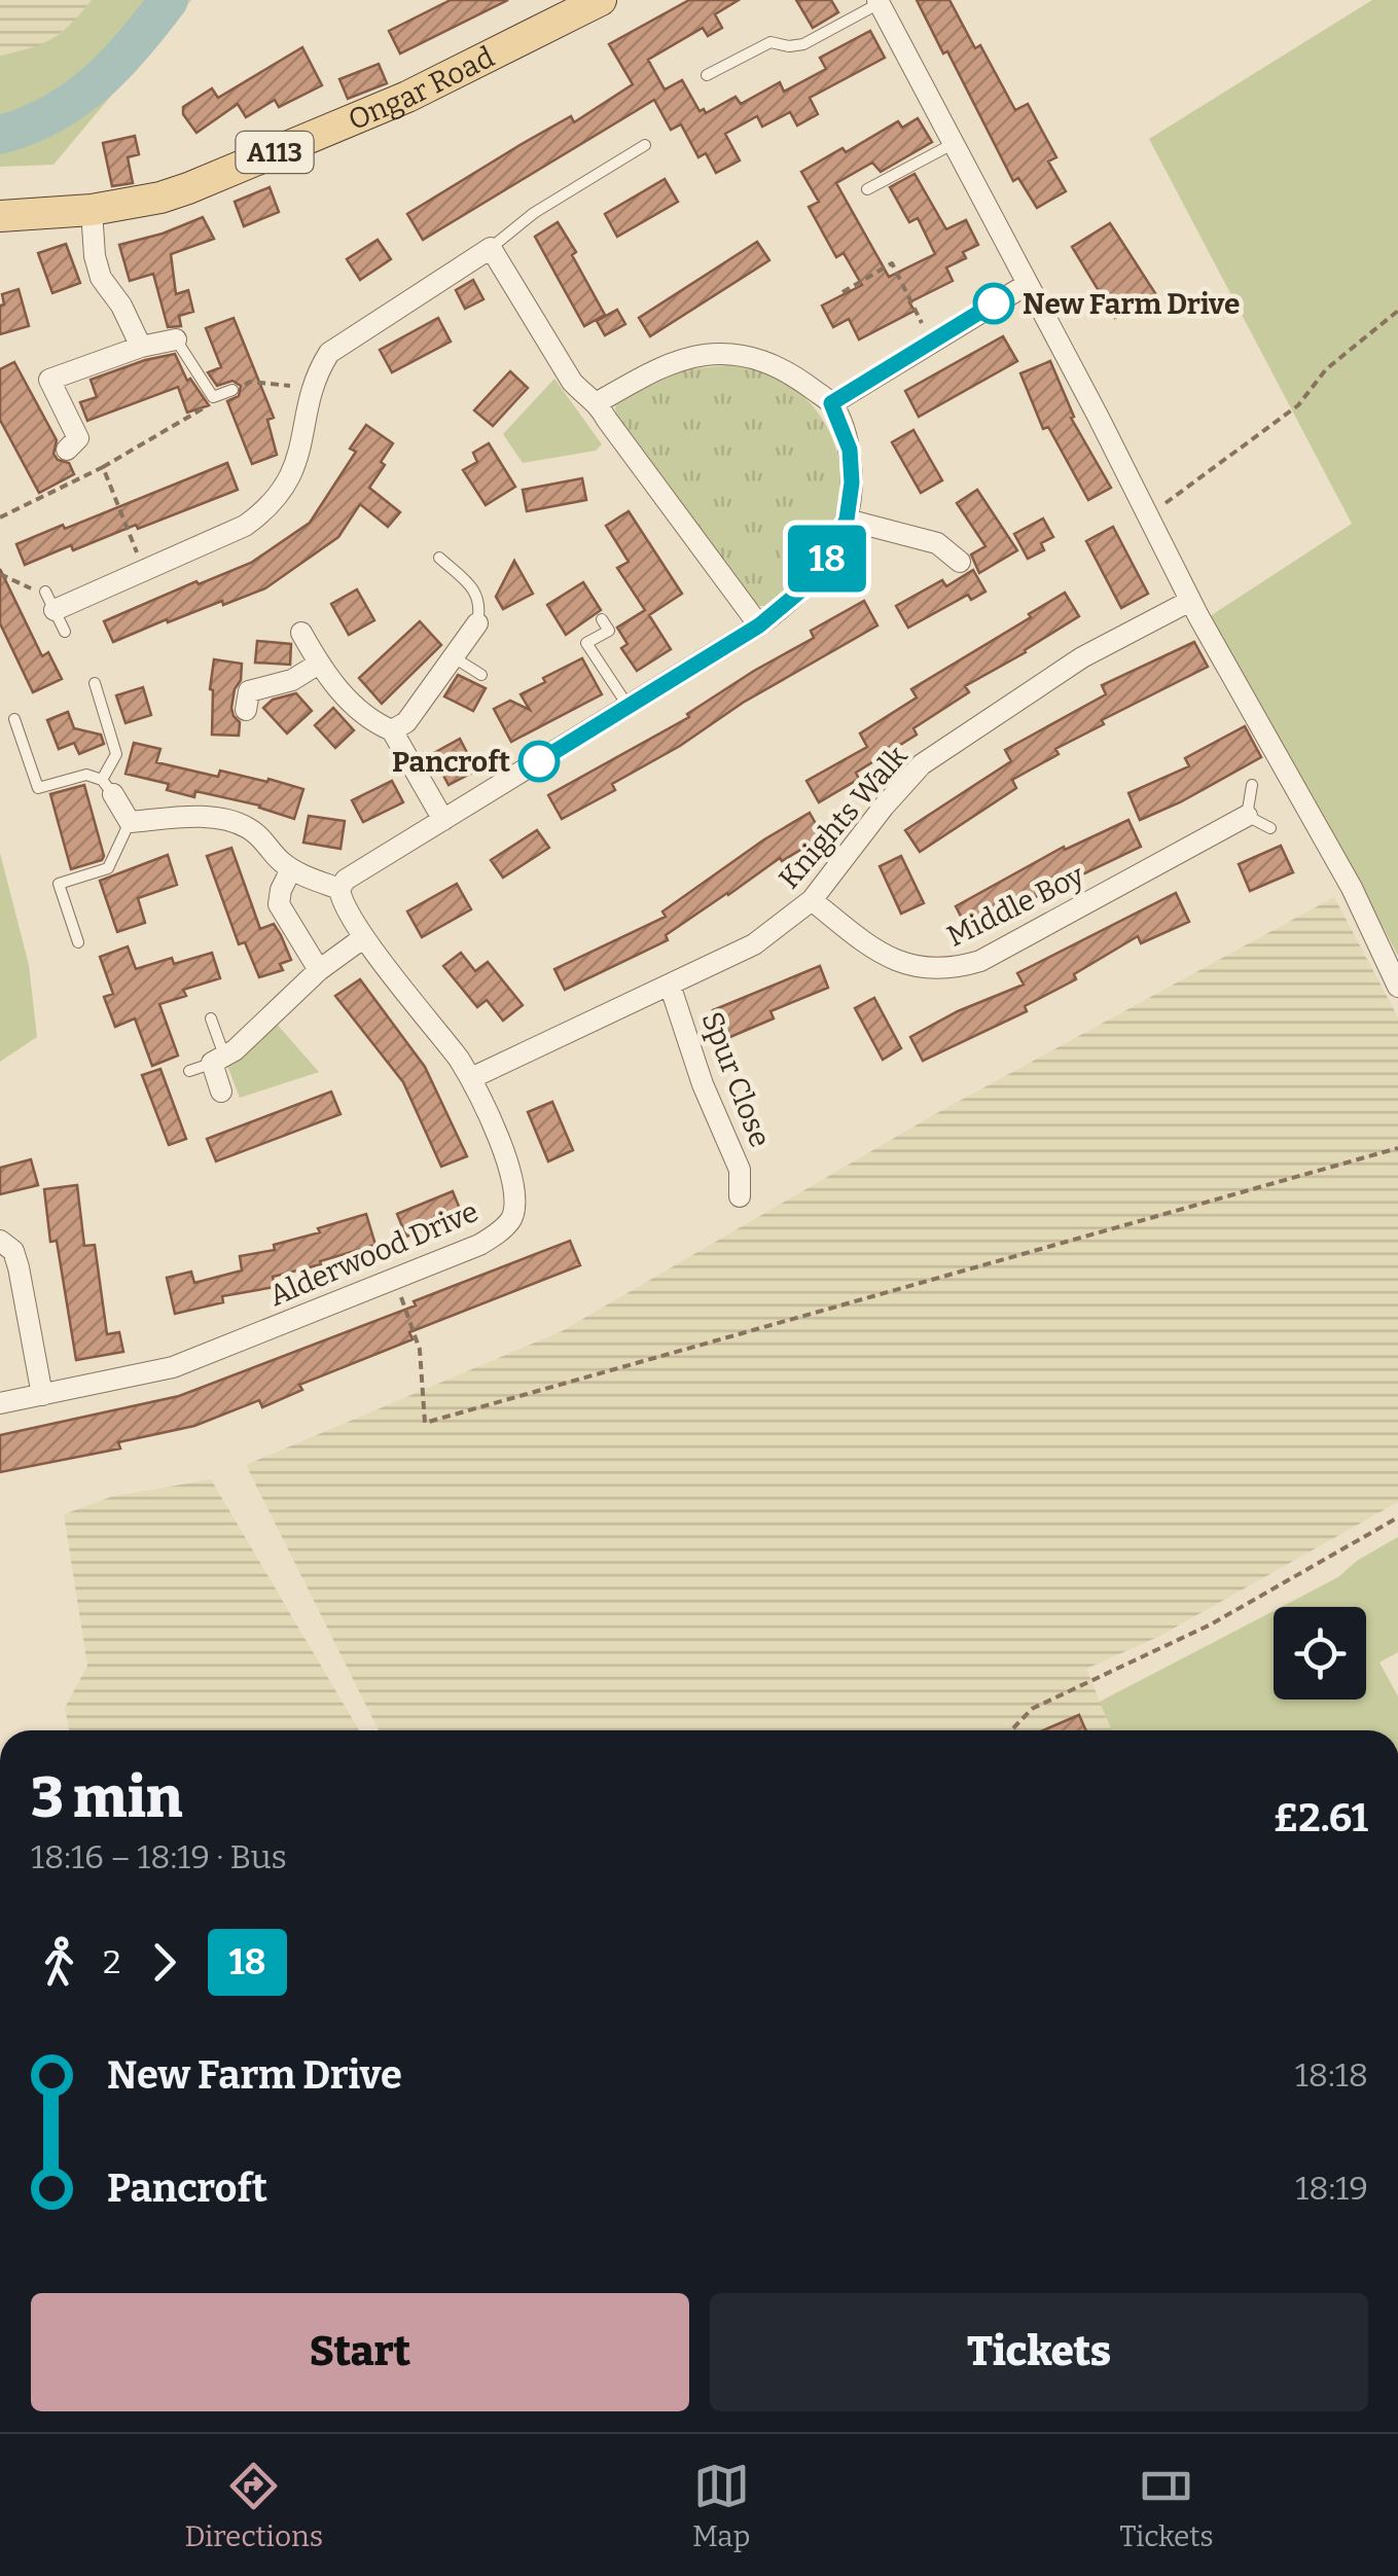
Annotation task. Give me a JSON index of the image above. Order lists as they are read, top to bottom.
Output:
{
  "streets": {
    "main road": ["Ongar Road", "A113"],
    "street": [
      "Knights Walk",
      "Middle Boy",
      "Spur Close",
      "Alderwood Drive"
    ]
  },
  "crossings": [
    ["Knights Walk", "Middle Boy"],
    ["Knights Walk", "Spur Close"],
    ["Knights Walk", "Alderwood Drive"]
  ],
  "places": ["New Farm Drive", "Pancroft"],
  "lines": ["bus line 18"],
  "page": {
    "on_map": "18",
    "heading": ["3 min", "18:16 – 18:19 · Bus", "£2.61"],
    "legs": ["2", "18"],
    "list": [
      {
        "name": "New Farm Drive",
        "value": "18:18"
      },
      {
        "name": "Pancroft",
        "value": "18:19"
      }
    ],
    "buttons": ["Start", "Tickets"],
    "tabs": ["Directions", "Map", "Tickets"]
  }
}
